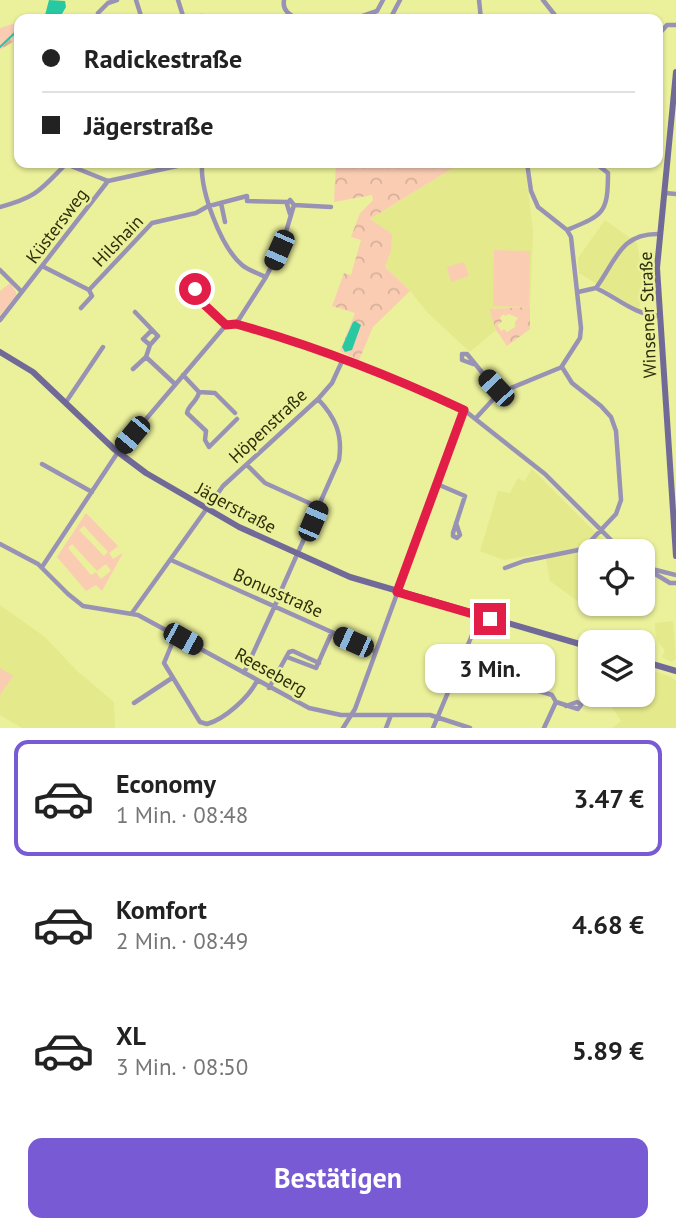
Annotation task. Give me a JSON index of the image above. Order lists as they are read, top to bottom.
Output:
{
  "streets": {
    "street": [
      "Küstersweg",
      "Hilshain",
      "Winsener Straße",
      "Höpenstraße",
      "Jägerstraße",
      "Bonusstraße",
      "Reeseberg"
    ]
  },
  "crossings": [
    ["Küstersweg", "Hilshain"],
    ["Höpenstraße", "Jägerstraße"],
    ["Höpenstraße", "Bonusstraße"],
    ["Höpenstraße", "Reeseberg"]
  ],
  "page": {
    "banner": ["Radickestraße", "Jägerstraße"],
    "bubble": "3 Min.",
    "list": [
      {
        "name": "Economy",
        "note": "1 Min. · 08:48",
        "value": "3.47 €"
      },
      {
        "name": "Komfort",
        "note": "2 Min. · 08:49",
        "value": "4.68 €"
      },
      {
        "name": "XL",
        "note": "3 Min. · 08:50",
        "value": "5.89 €"
      }
    ],
    "buttons": "Bestätigen"
  }
}
